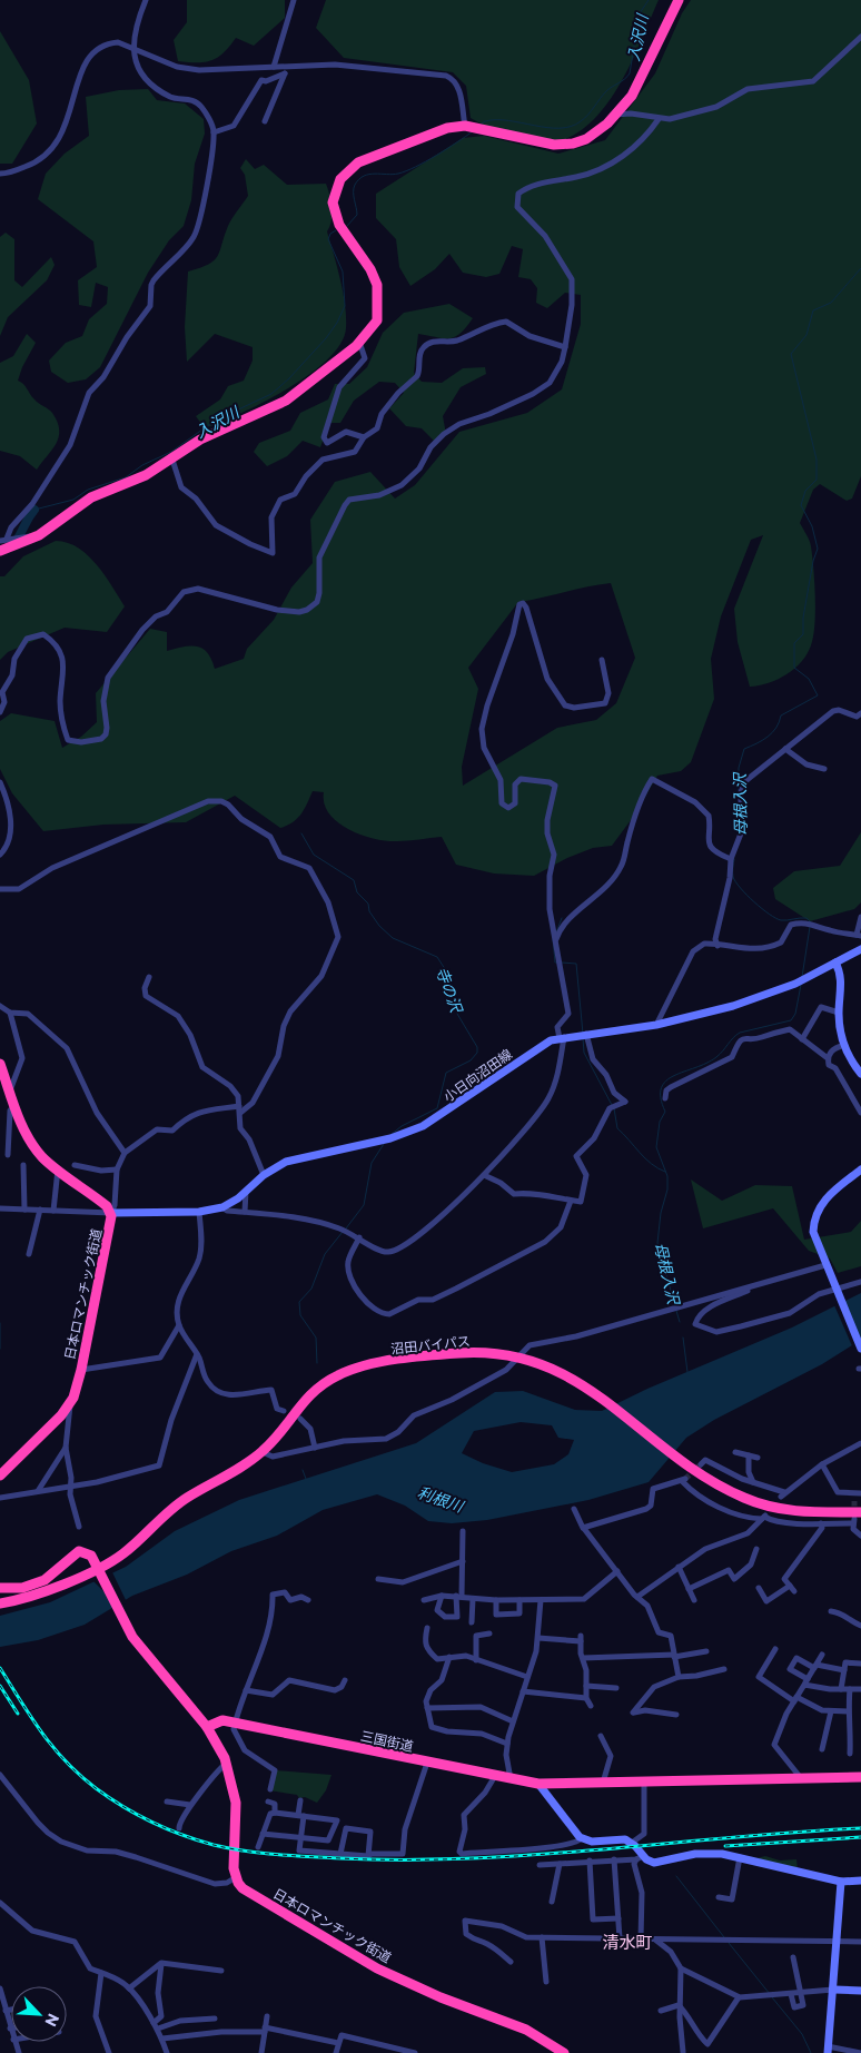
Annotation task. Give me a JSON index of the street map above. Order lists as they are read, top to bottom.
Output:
{
  "streets": {
    "highway": ["日本ロマンチック街道", "沼田バイパス", "三国街道"],
    "main road": ["小日向沼田線"]
  },
  "crossings": [
    ["小日向沼田線", "日本ロマンチック街道"]
  ],
  "districts": ["清水町"],
  "water": [
    "入沢川",
    "母根入沢",
    "寺の沢",
    "利根川"
  ],
  "north": "bottom right"
}
